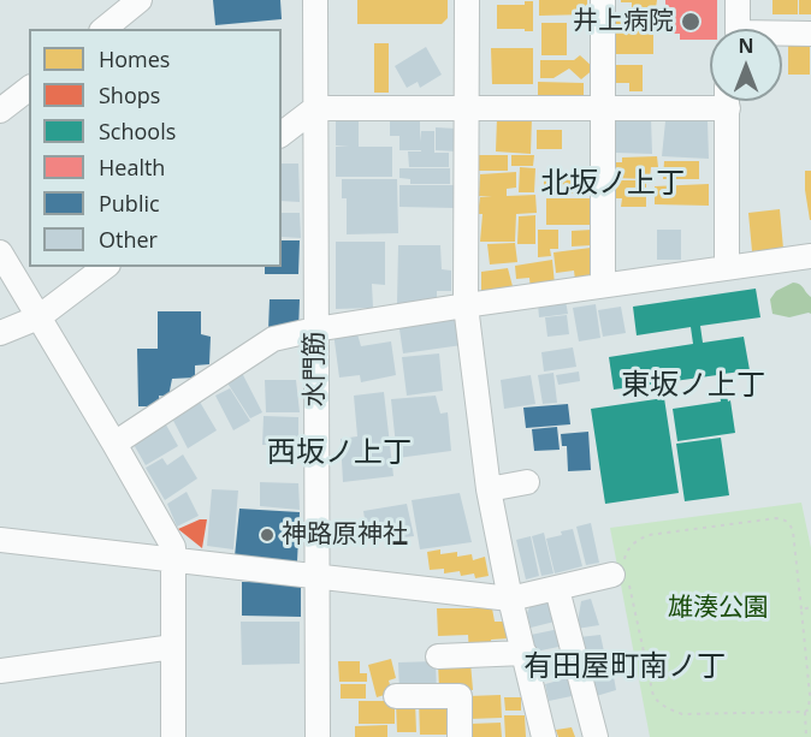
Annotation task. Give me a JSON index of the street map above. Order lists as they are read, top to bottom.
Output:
{
  "streets": {
    "street": ["水門筋"]
  },
  "districts": [
    "北坂ノ上丁",
    "東坂ノ上丁",
    "西坂ノ上丁",
    "有田屋町南ノ丁"
  ],
  "parks": ["雄湊公園"],
  "places": ["井上病院", "神路原神社"],
  "legend": [
    "Homes",
    "Shops",
    "Schools",
    "Health",
    "Public",
    "Other"
  ],
  "north": "top"
}
